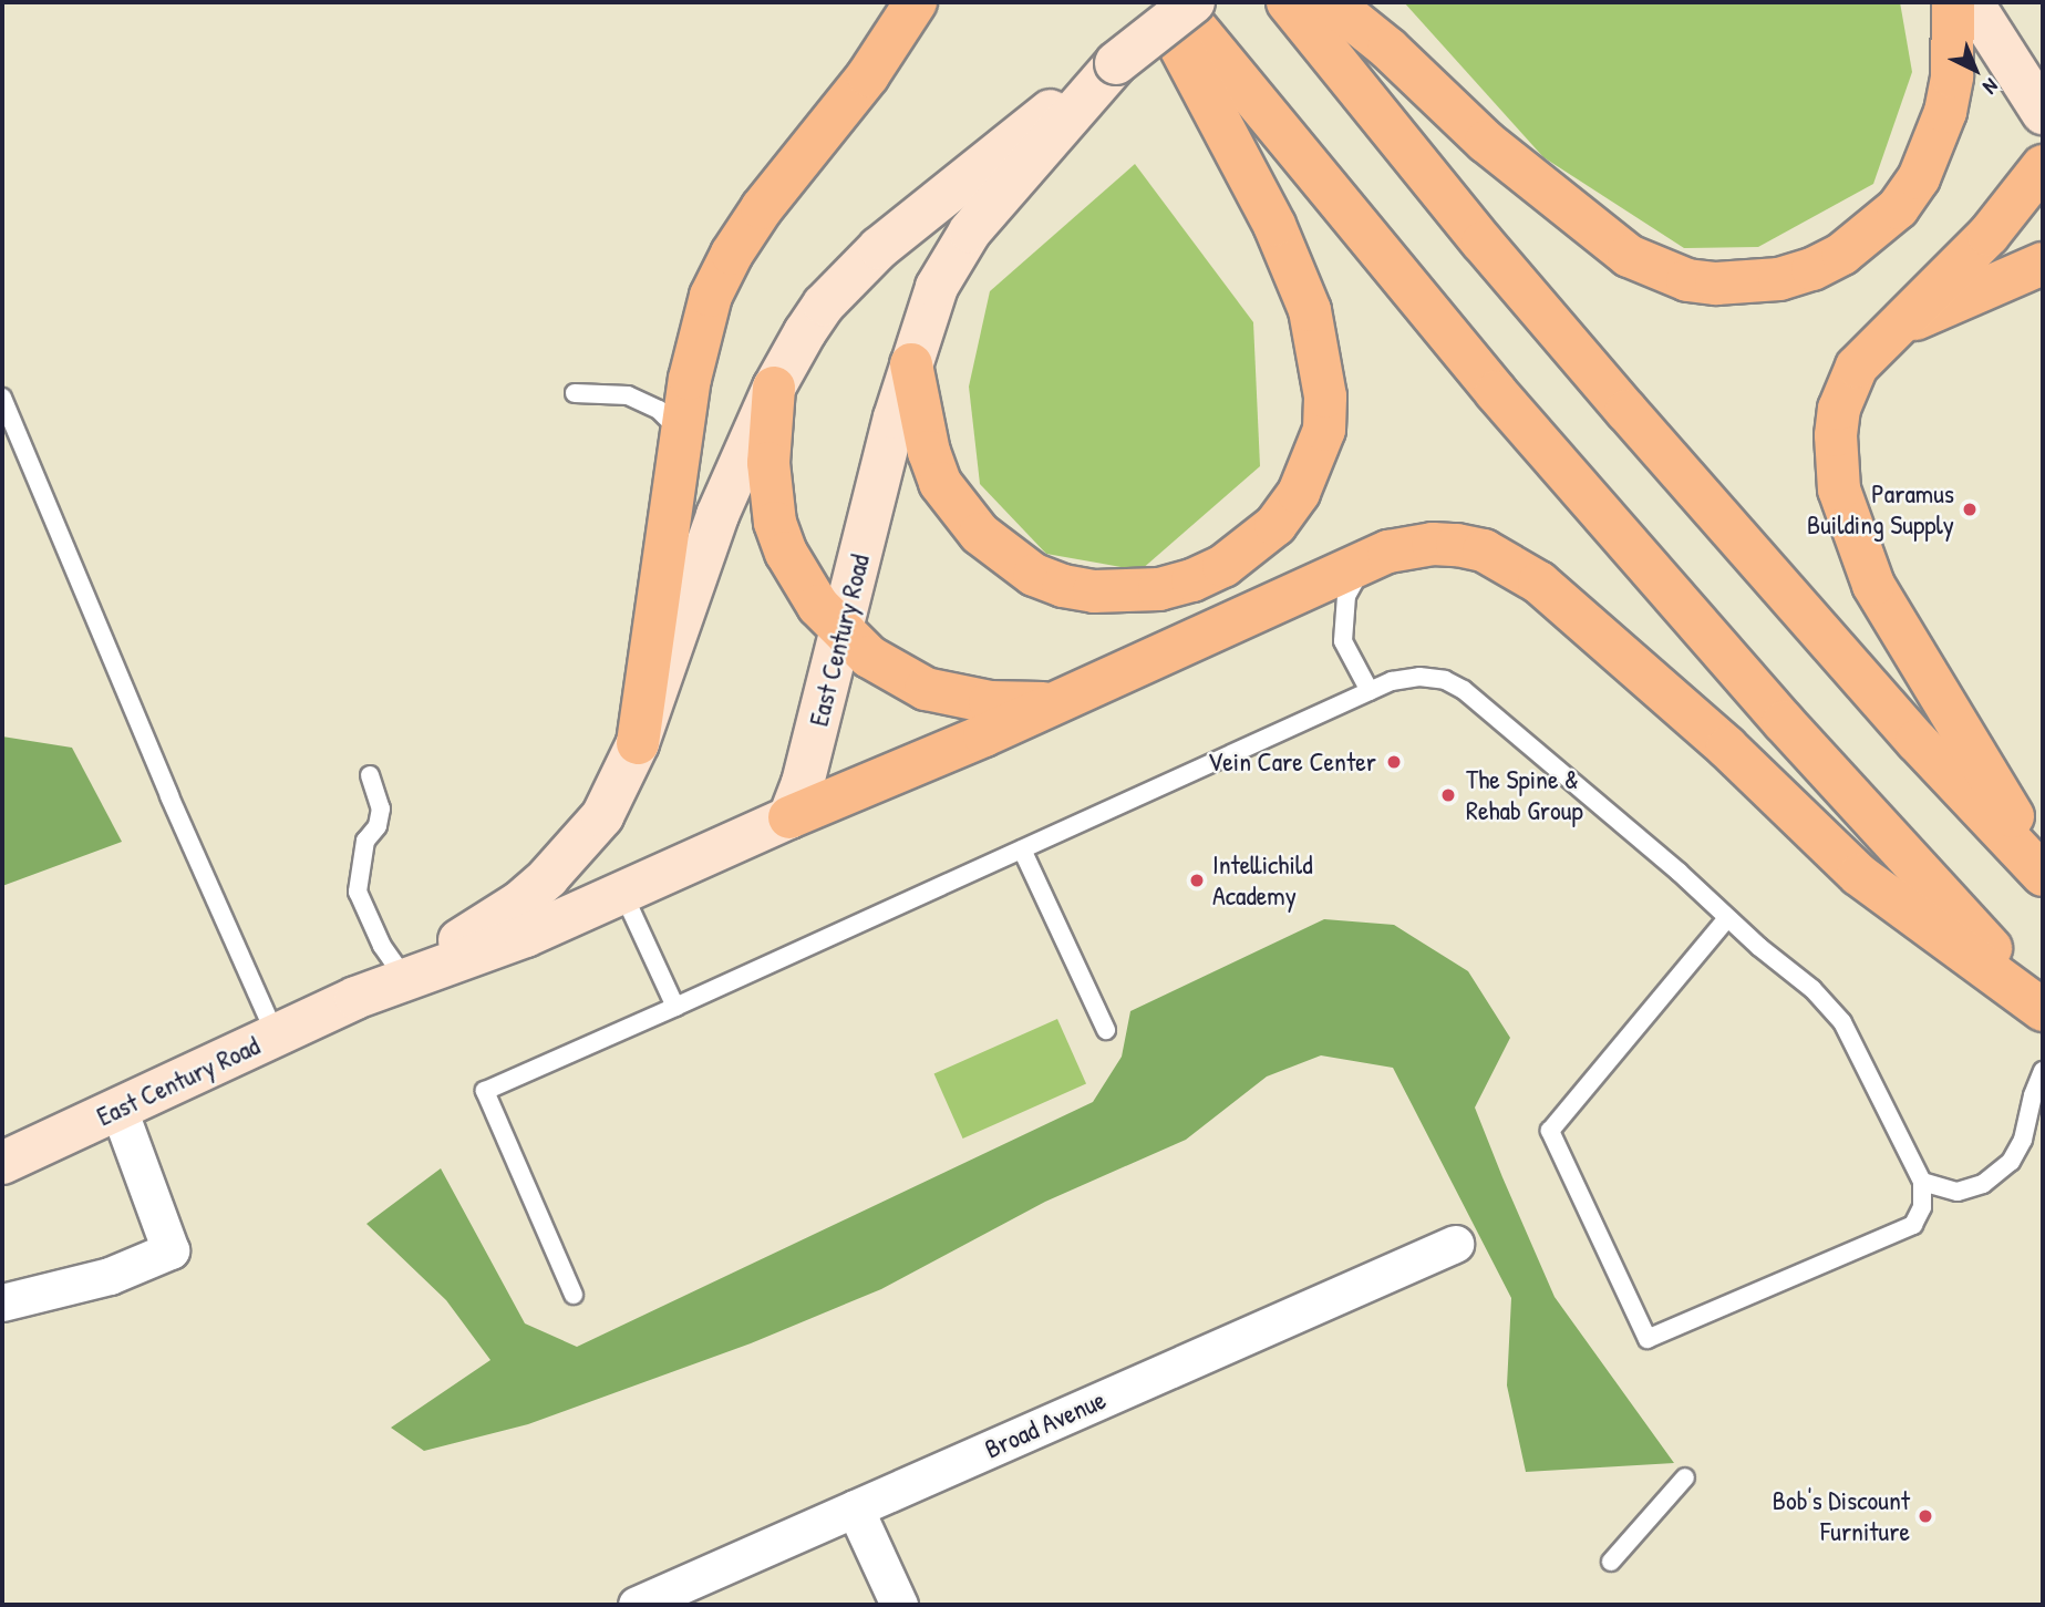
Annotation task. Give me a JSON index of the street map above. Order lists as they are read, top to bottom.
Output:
{
  "streets": {
    "street": ["East Century Road", "Broad Avenue"]
  },
  "places": [
    "Paramus Building Supply",
    "Vein Care Center",
    "The Spine & Rehab Group",
    "Intellichild Academy",
    "Bob's Discount Furniture"
  ],
  "north": "bottom right"
}
